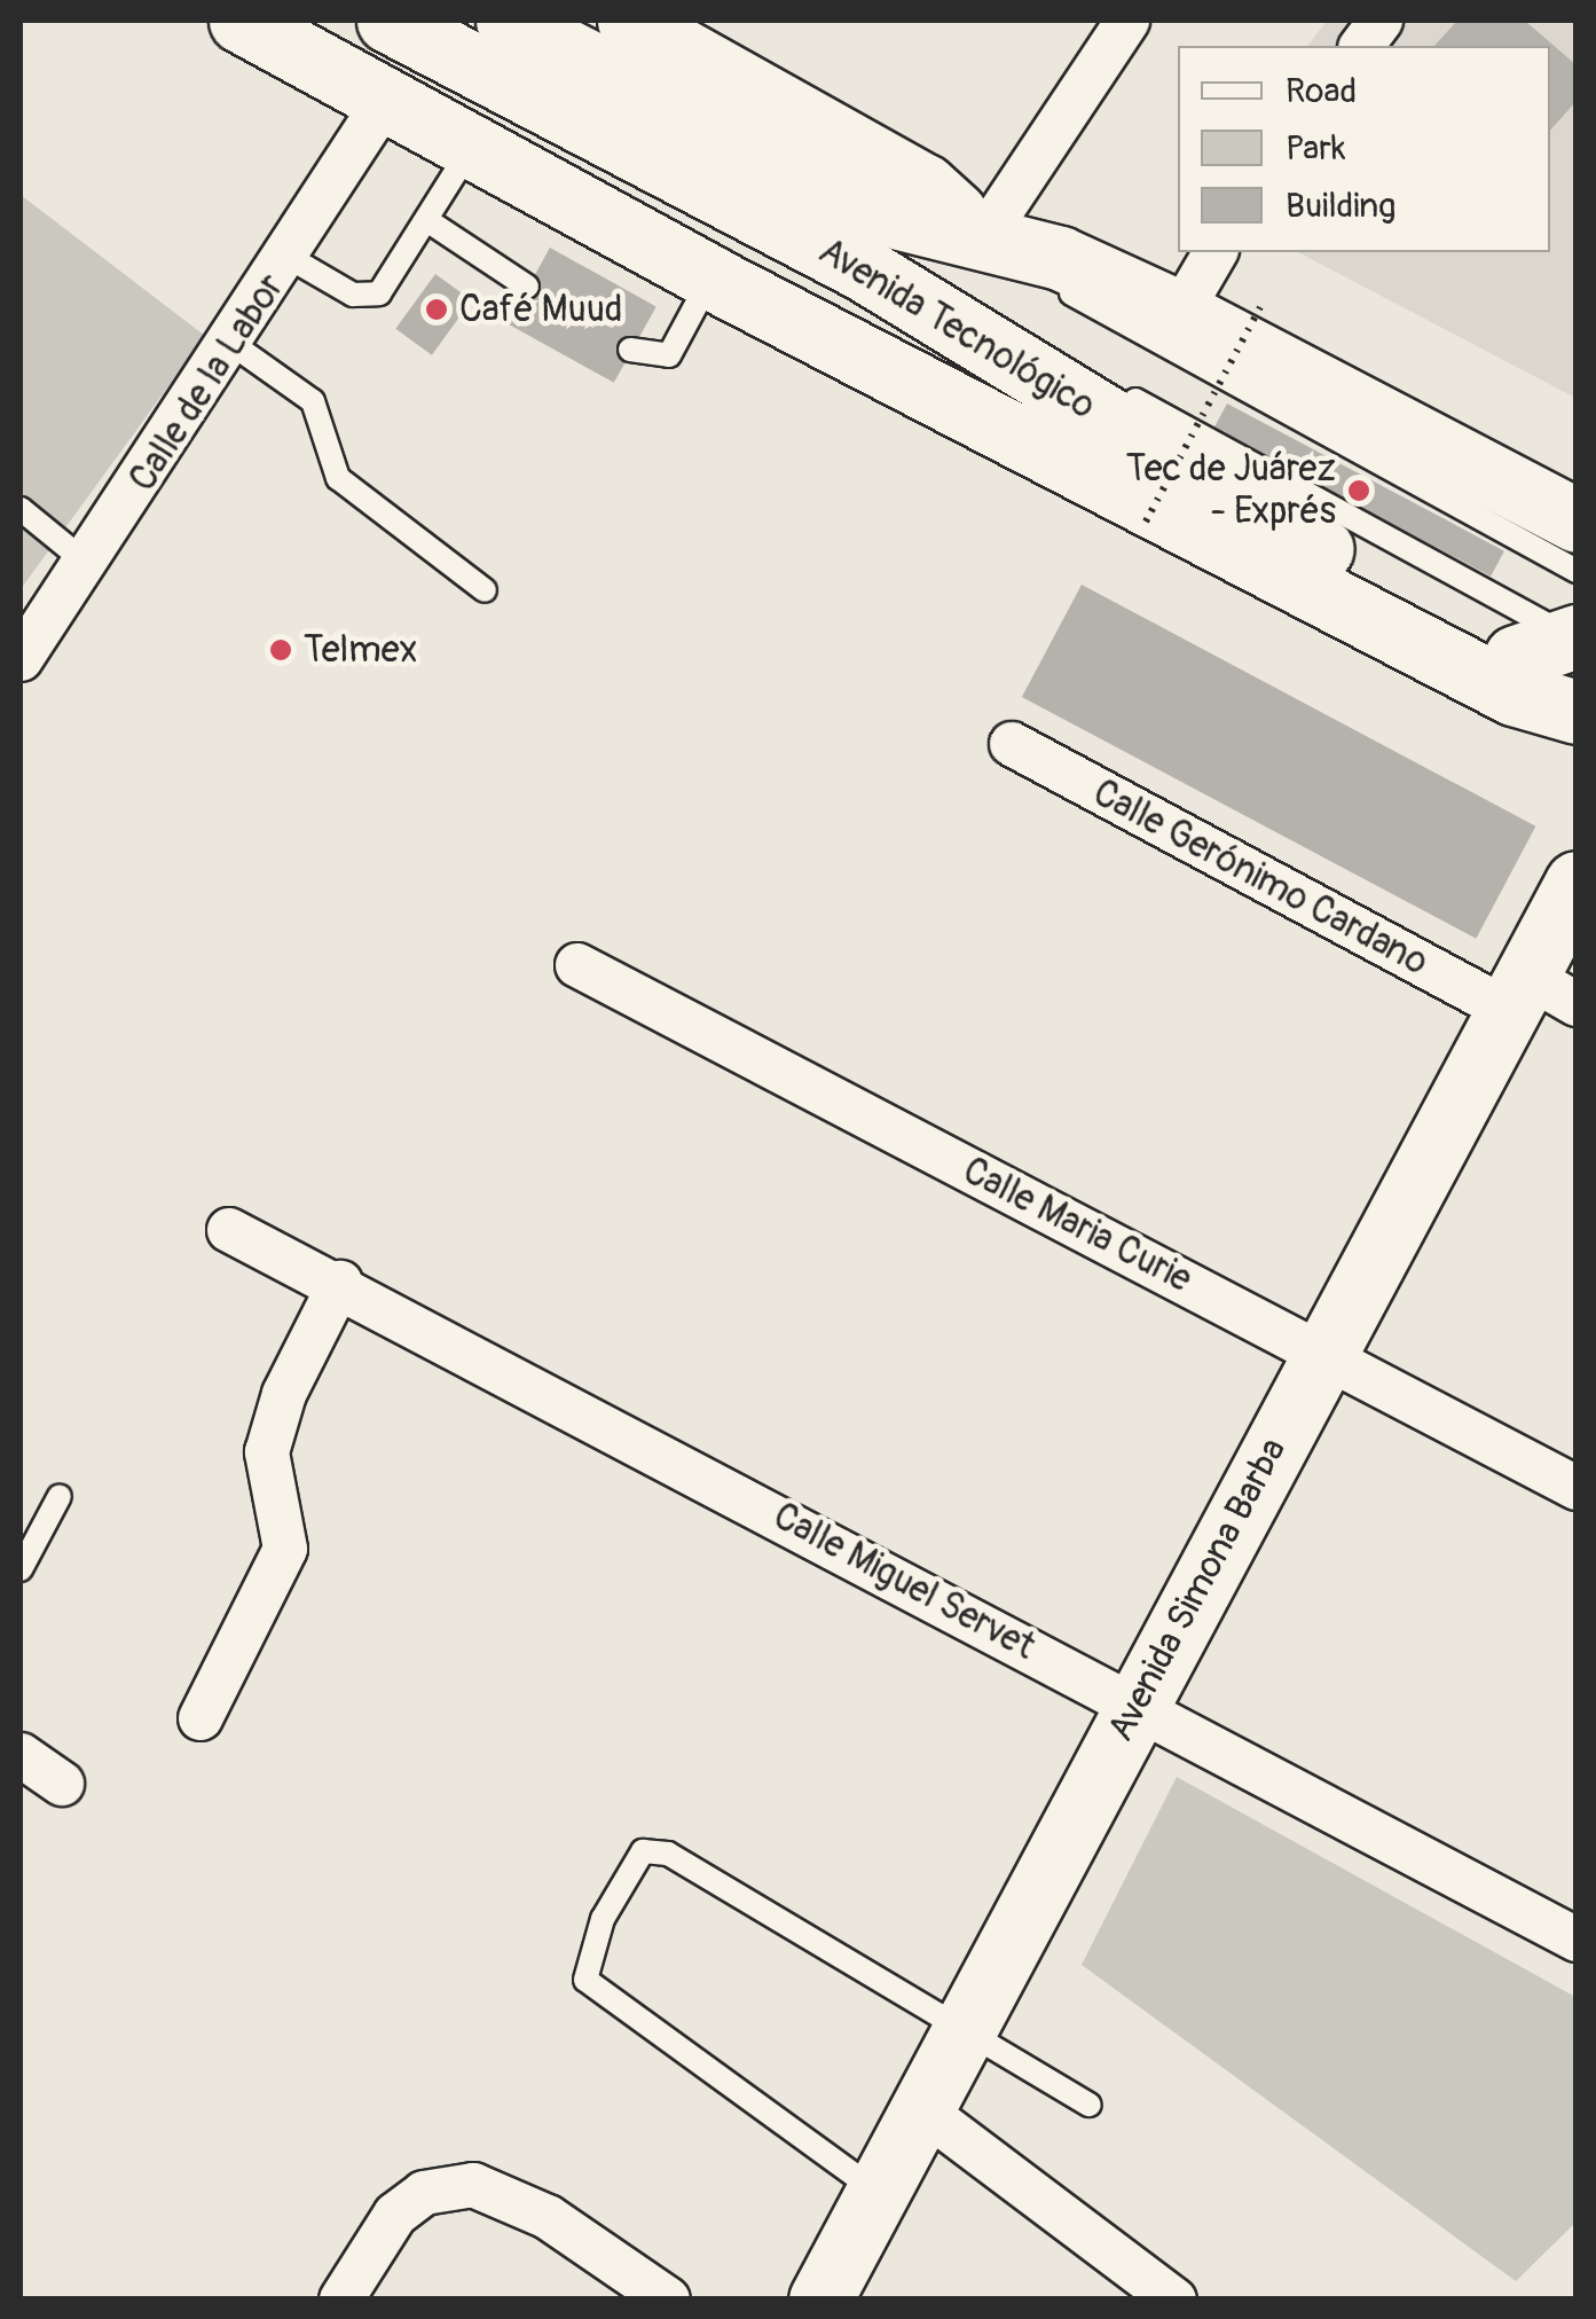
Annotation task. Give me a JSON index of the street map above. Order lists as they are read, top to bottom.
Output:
{
  "streets": {
    "main road": ["Avenida Tecnológico", "Avenida Simona Barba"],
    "street": [
      "Calle de la Labor",
      "Calle Gerónimo Cardano",
      "Calle Maria Curie",
      "Calle Miguel Servet"
    ]
  },
  "crossings": [
    ["Calle Gerónimo Cardano", "Avenida Simona Barba"],
    ["Calle Maria Curie", "Avenida Simona Barba"],
    ["Calle Miguel Servet", "Avenida Simona Barba"]
  ],
  "places": ["Café Muud", "Tec de Juárez - Exprés", "Telmex"],
  "legend": ["Road", "Park", "Building"]
}
